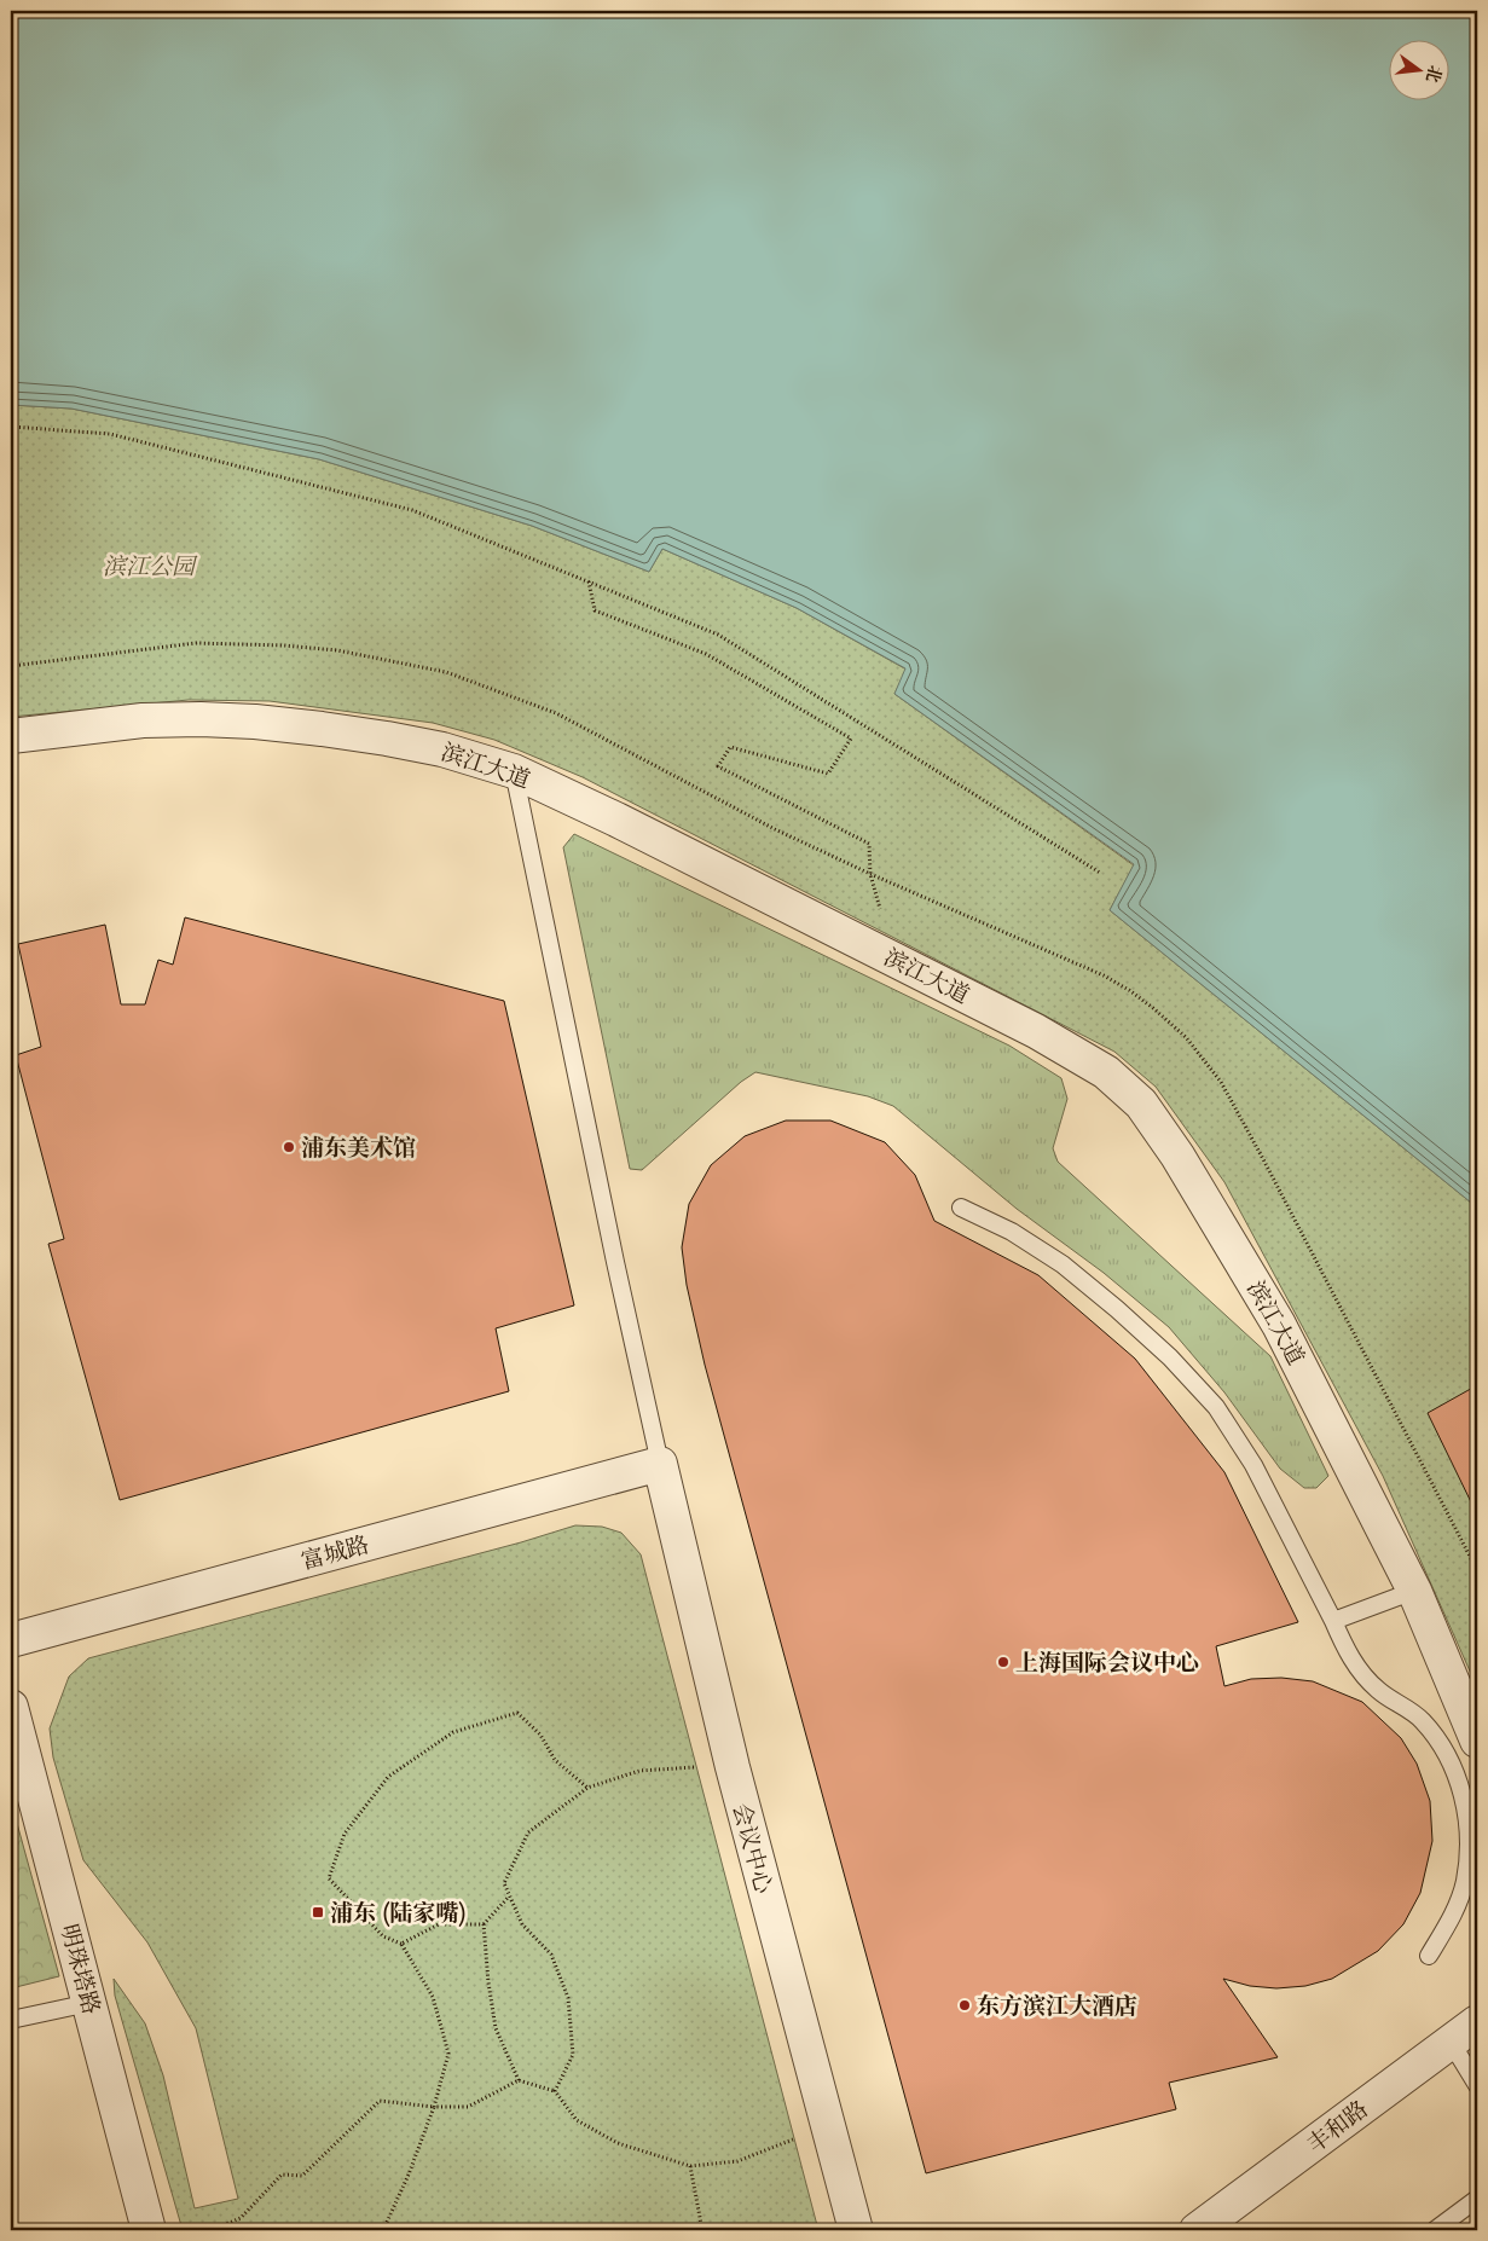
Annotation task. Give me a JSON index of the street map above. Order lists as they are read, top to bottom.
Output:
{
  "streets": {
    "street": [
      "滨江大道",
      "富城路",
      "会议中心",
      "明珠塔路",
      "丰和路"
    ]
  },
  "crossings": [
    ["富城路", "会议中心"]
  ],
  "parks": ["滨江公园"],
  "places": {
    "other": ["浦东美术馆", "上海国际会议中心", "东方滨江大酒店"],
    "transit": ["浦东 (陆家嘴)"]
  },
  "north": "right"
}
